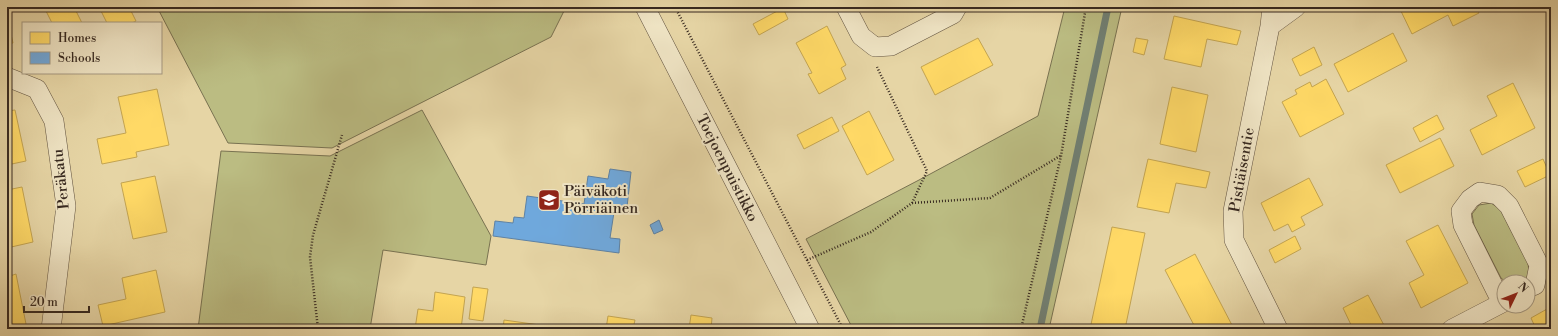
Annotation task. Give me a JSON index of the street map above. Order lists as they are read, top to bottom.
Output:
{
  "streets": {
    "street": ["Toejoenpuistikko", "Pistiäisentie", "Peräkatu"]
  },
  "places": {
    "school or university": ["Päiväkoti Pörriäinen"]
  },
  "legend": ["Homes", "Schools"],
  "scale_bar": "20 m",
  "north": "top right"
}
